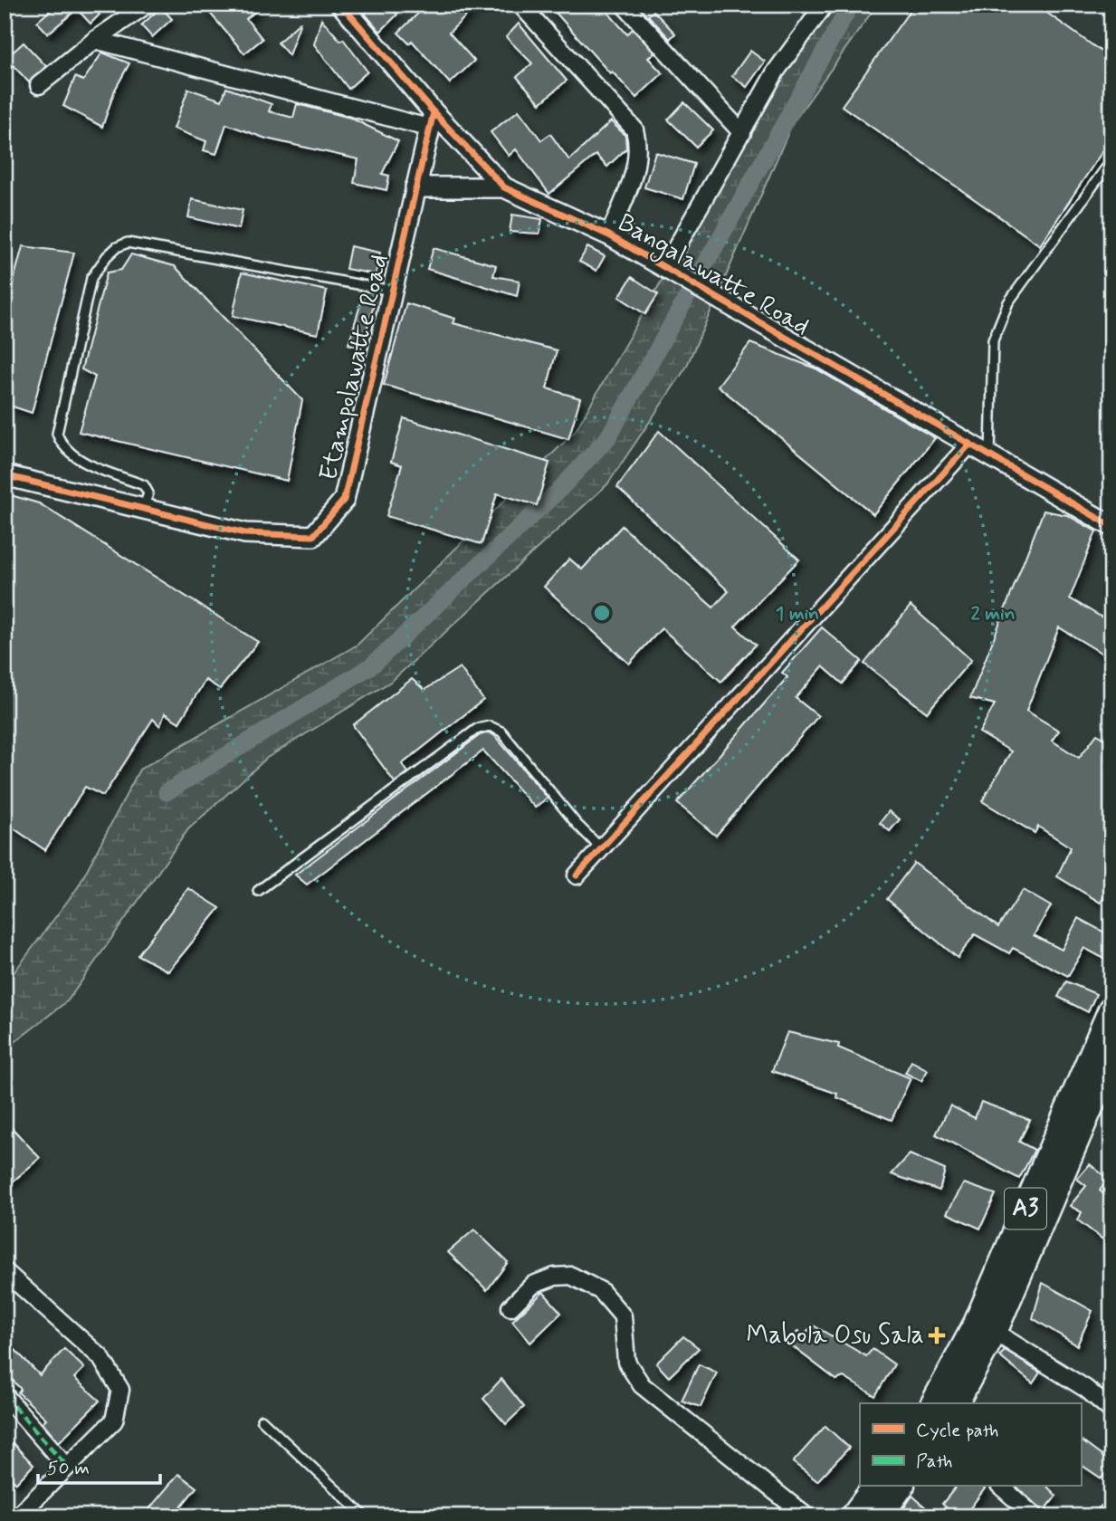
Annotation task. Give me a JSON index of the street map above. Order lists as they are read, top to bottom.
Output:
{
  "streets": {
    "highway": ["A3"],
    "street": ["Bangalawatte Road", "Etampolawatte Road"]
  },
  "crossings": [
    ["Bangalawatte Road", "Etampolawatte Road"]
  ],
  "places": {
    "health": ["Mabola Osu Sala"]
  },
  "legend": ["Cycle path", "Path"],
  "scale_bar": "50 m",
  "rings": ["1 min", "2 min"]
}
